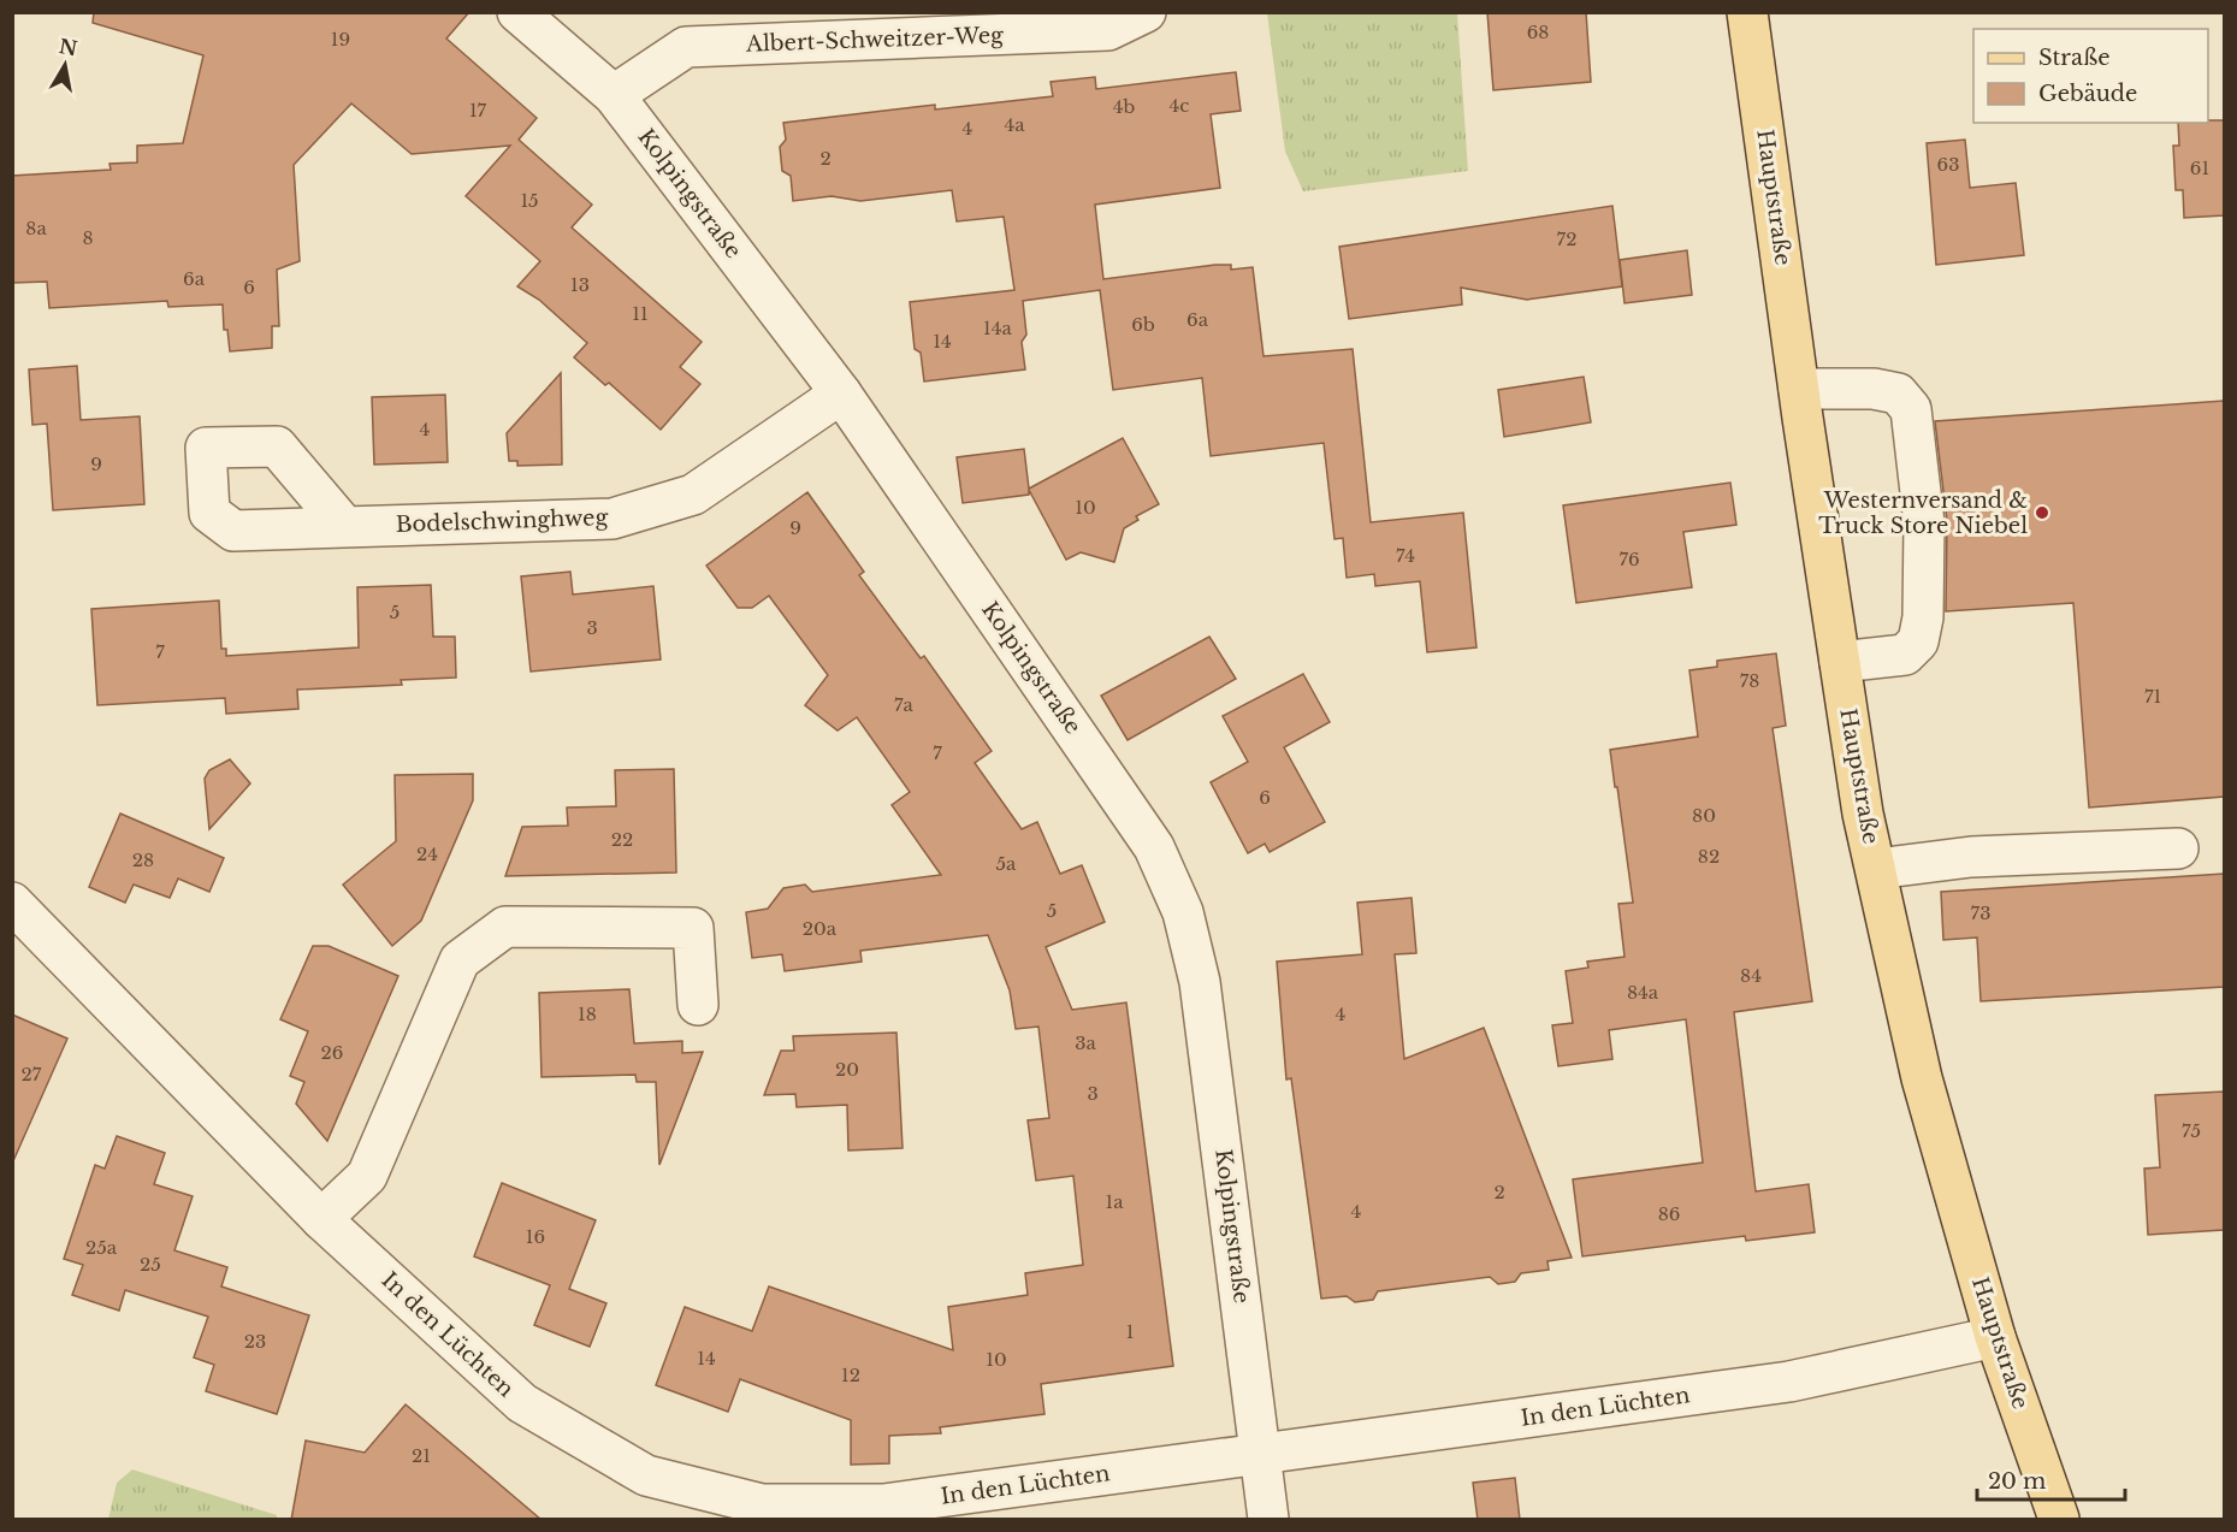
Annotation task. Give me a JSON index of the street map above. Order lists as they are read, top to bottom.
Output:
{
  "streets": {
    "main road": ["Hauptstraße"],
    "street": [
      "Albert-Schweitzer-Weg",
      "Kolpingstraße",
      "Bodelschwinghweg",
      "In den Lüchten"
    ]
  },
  "crossings": [
    ["Albert-Schweitzer-Weg", "Kolpingstraße"],
    ["Kolpingstraße", "Bodelschwinghweg"],
    ["Kolpingstraße", "In den Lüchten"],
    ["Hauptstraße", "In den Lüchten"]
  ],
  "places": ["Westernversand & Truck Store Niebel"],
  "house_numbers": [
    "68",
    "19",
    "4c",
    "4b",
    "17",
    "4a",
    "4",
    "2",
    "63",
    "61",
    "15",
    "8a",
    "8",
    "72",
    "6a",
    "13",
    "6",
    "11",
    "6a",
    "6b",
    "14a",
    "14",
    "4",
    "9",
    "10",
    "9",
    "74",
    "76",
    "5",
    "3",
    "7",
    "78",
    "71",
    "7a",
    "7",
    "6",
    "80",
    "22",
    "24",
    "82",
    "28",
    "5a",
    "5",
    "73",
    "20a",
    "84",
    "84a",
    "18",
    "4",
    "3a",
    "26",
    "20",
    "27",
    "3",
    "75",
    "2",
    "1a",
    "4",
    "86",
    "16",
    "25a",
    "25",
    "1",
    "23",
    "14",
    "10",
    "12",
    "21"
  ],
  "legend": ["Straße", "Gebäude"],
  "scale_bar": "20 m",
  "north": "top"
}
